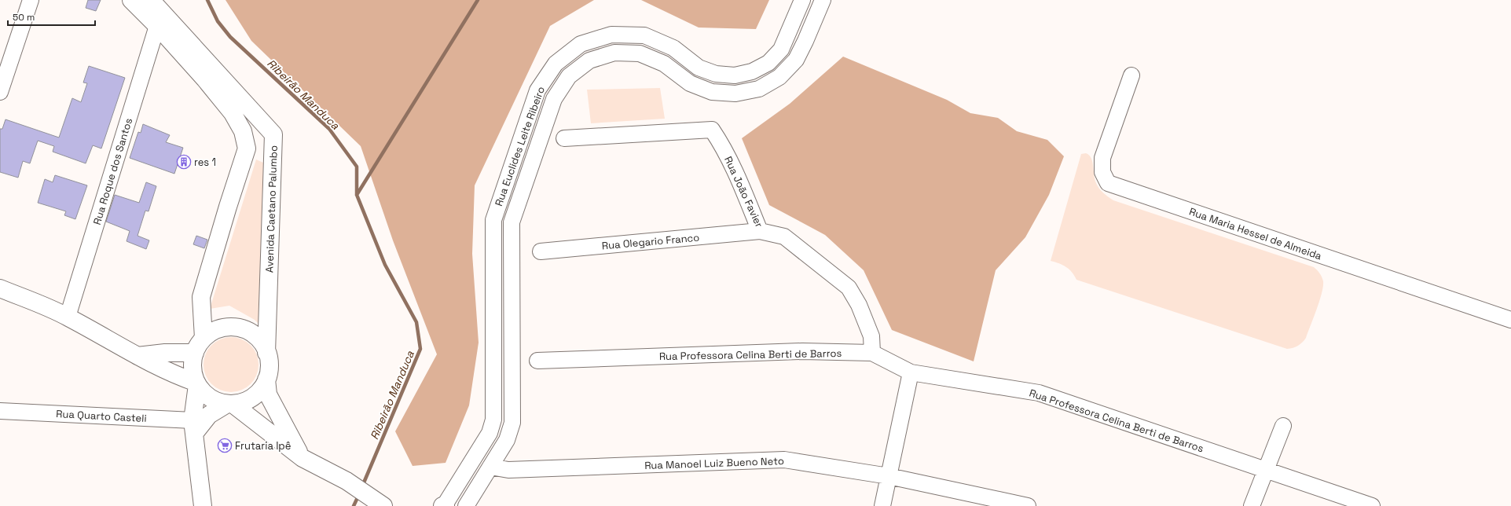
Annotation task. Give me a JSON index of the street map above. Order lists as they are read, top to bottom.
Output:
{
  "streets": {
    "main road": ["Avenida Caetano Palumbo"],
    "street": [
      "Rua Euclides Leite Ribeiro",
      "Rua Roque dos Santos",
      "Rua João Favier",
      "Rua Maria Hessel de Almeida",
      "Rua Olegario Franco",
      "Rua Professora Celina Berti de Barros",
      "Rua Quarto Casteli",
      "Rua Manoel Luiz Bueno Neto"
    ]
  },
  "crossings": [
    ["Rua Euclides Leite Ribeiro", "Rua Manoel Luiz Bueno Neto"],
    ["Rua João Favier", "Rua Olegario Franco"],
    ["Rua João Favier", "Rua Professora Celina Berti de Barros"]
  ],
  "water": ["Ribeirão Manduca"],
  "places": {
    "building": ["res 1"],
    "supermarket": ["Frutaria Ipê"]
  },
  "scale_bar": "50 m"
}
